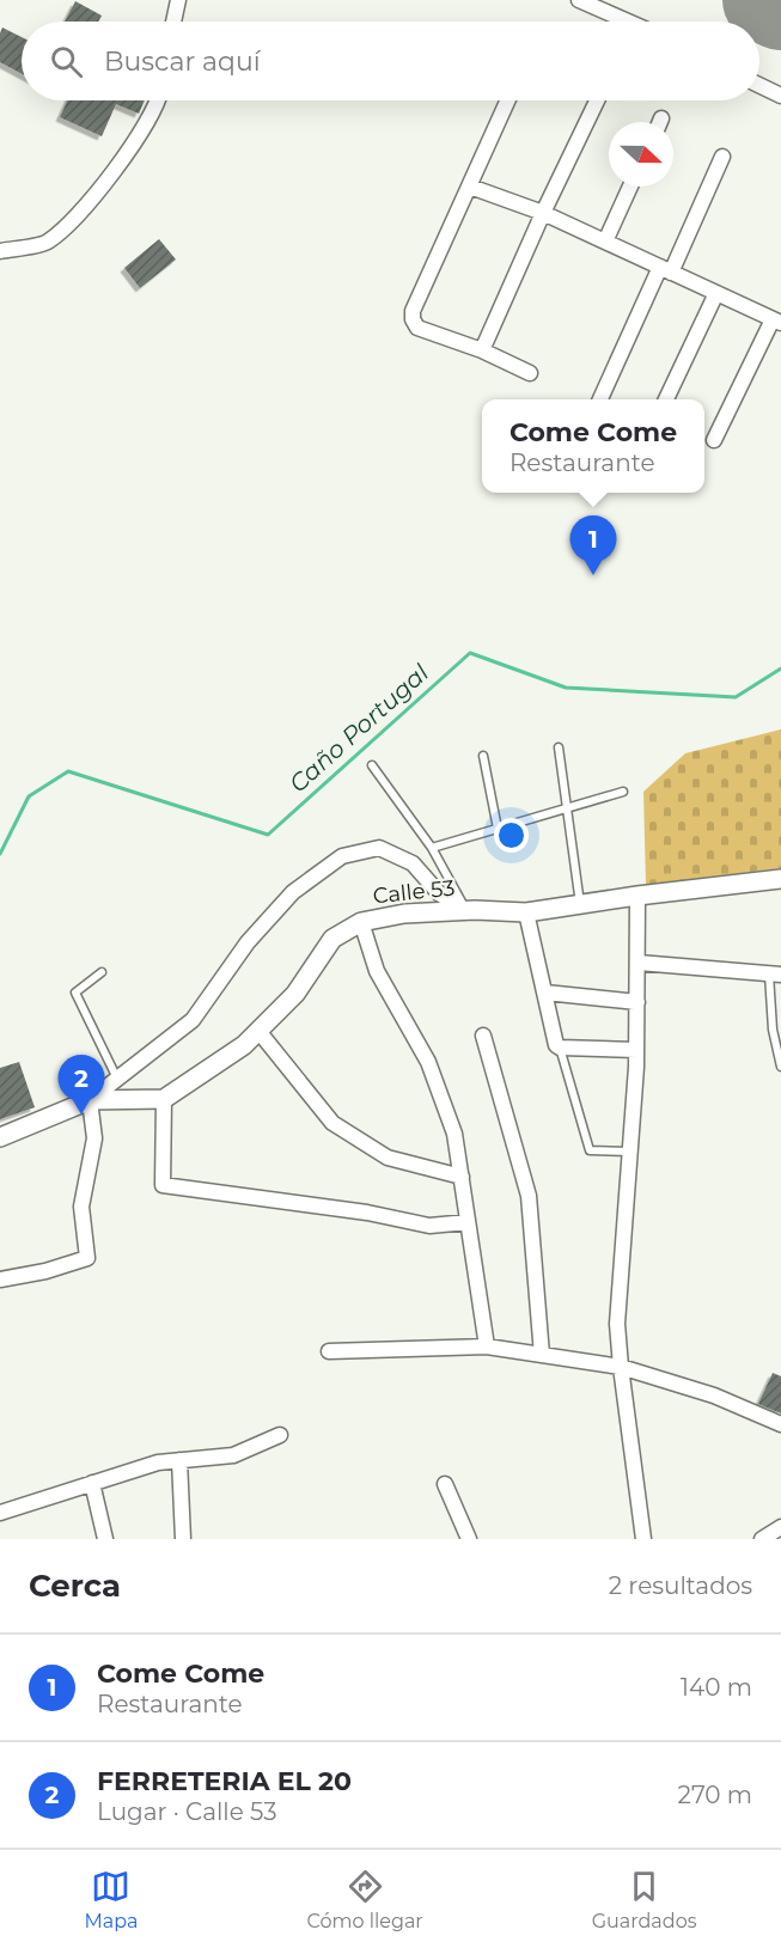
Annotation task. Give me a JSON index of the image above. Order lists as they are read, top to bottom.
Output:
{
  "streets": {
    "street": ["Calle 53"]
  },
  "water": ["Caño Portugal"],
  "north": "right",
  "page": {
    "search": "Buscar aquí",
    "popup": ["Come Come", "Restaurante"],
    "pins": ["1", "2"],
    "heading": ["Cerca", "2 resultados"],
    "list": [
      {
        "mark": "1",
        "name": "Come Come",
        "note": "Restaurante",
        "value": "140 m"
      },
      {
        "mark": "2",
        "name": "FERRETERIA EL 20",
        "note": "Lugar · Calle 53",
        "value": "270 m"
      }
    ],
    "nav": ["Mapa", "Cómo llegar", "Guardados"]
  }
}
